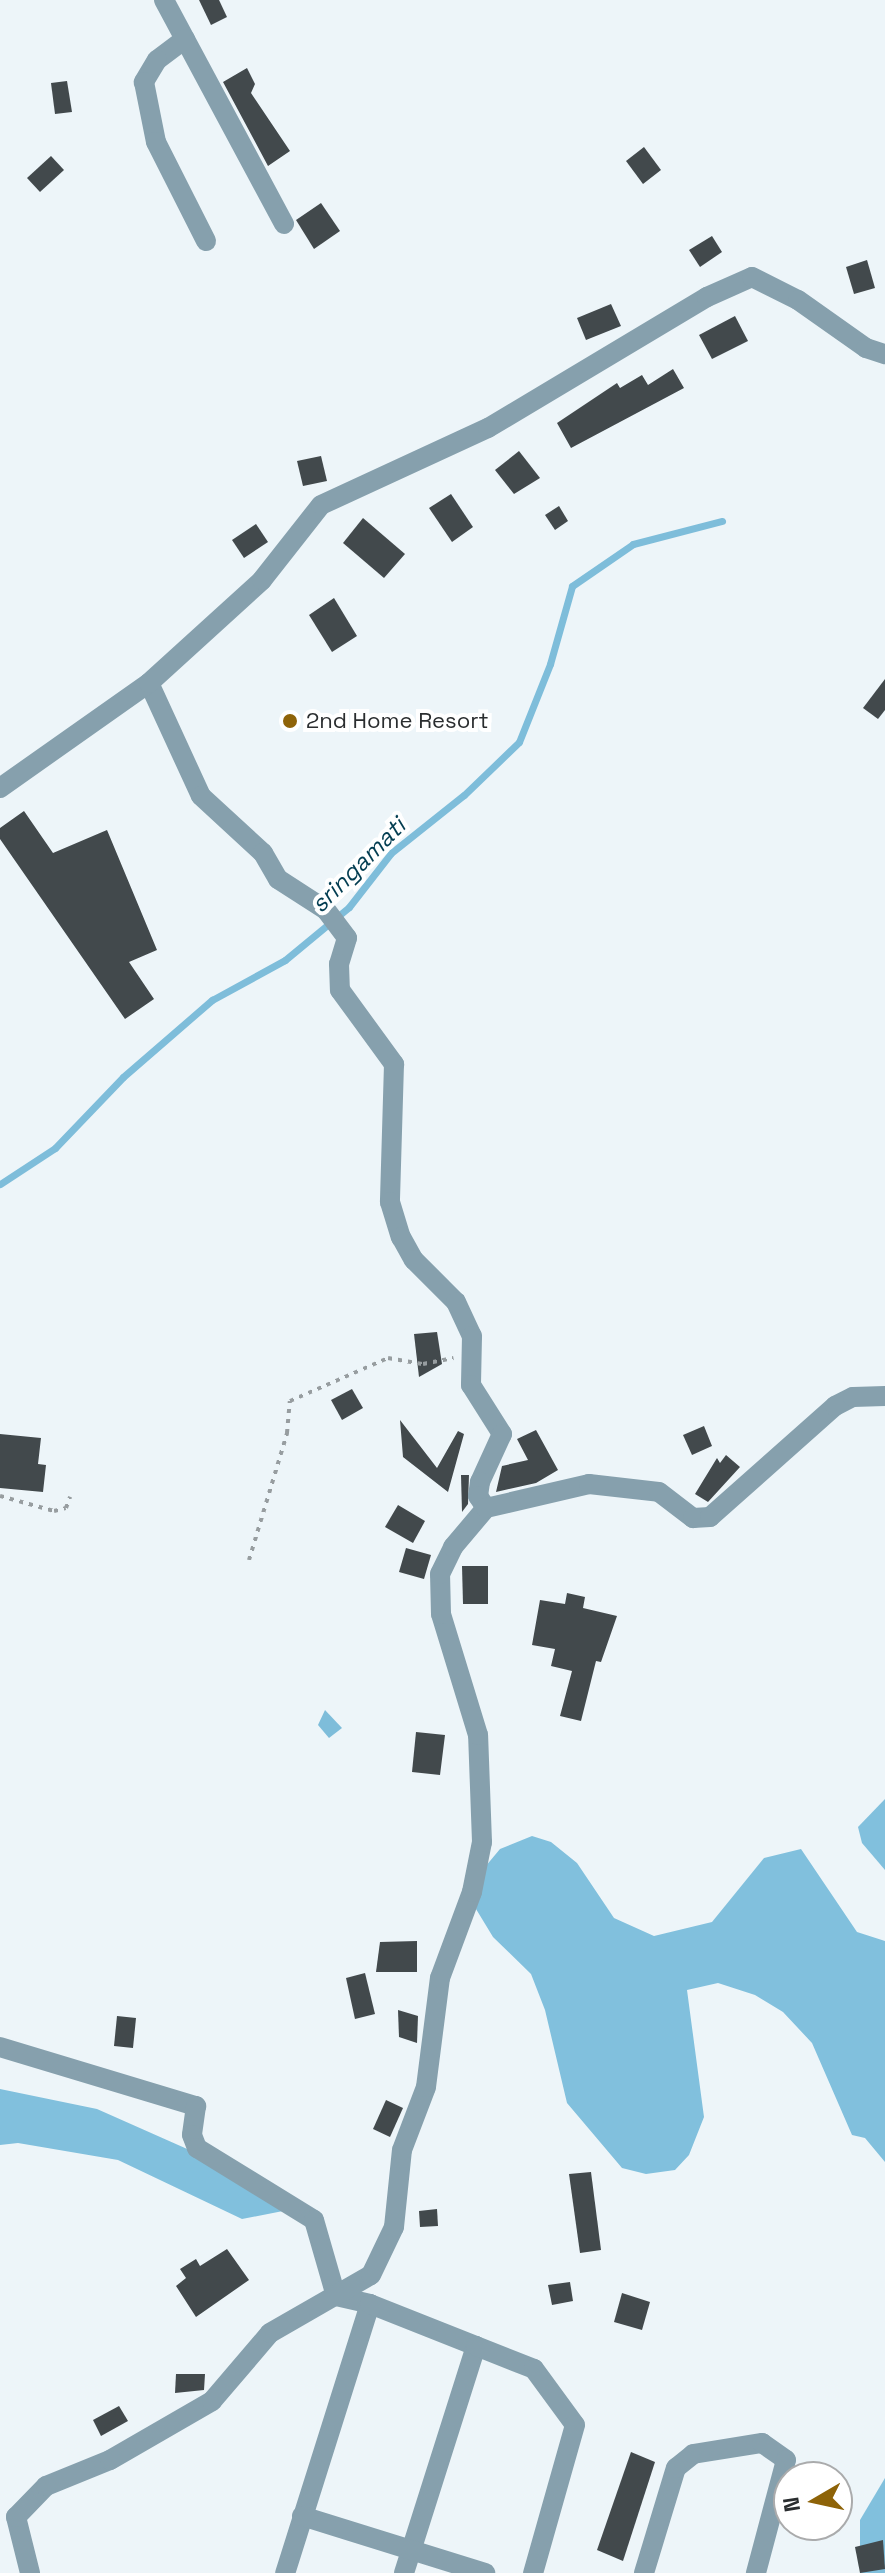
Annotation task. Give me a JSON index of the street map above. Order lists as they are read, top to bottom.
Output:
{
  "water": ["sringamati"],
  "places": ["2nd Home Resort"],
  "north": "left"
}
